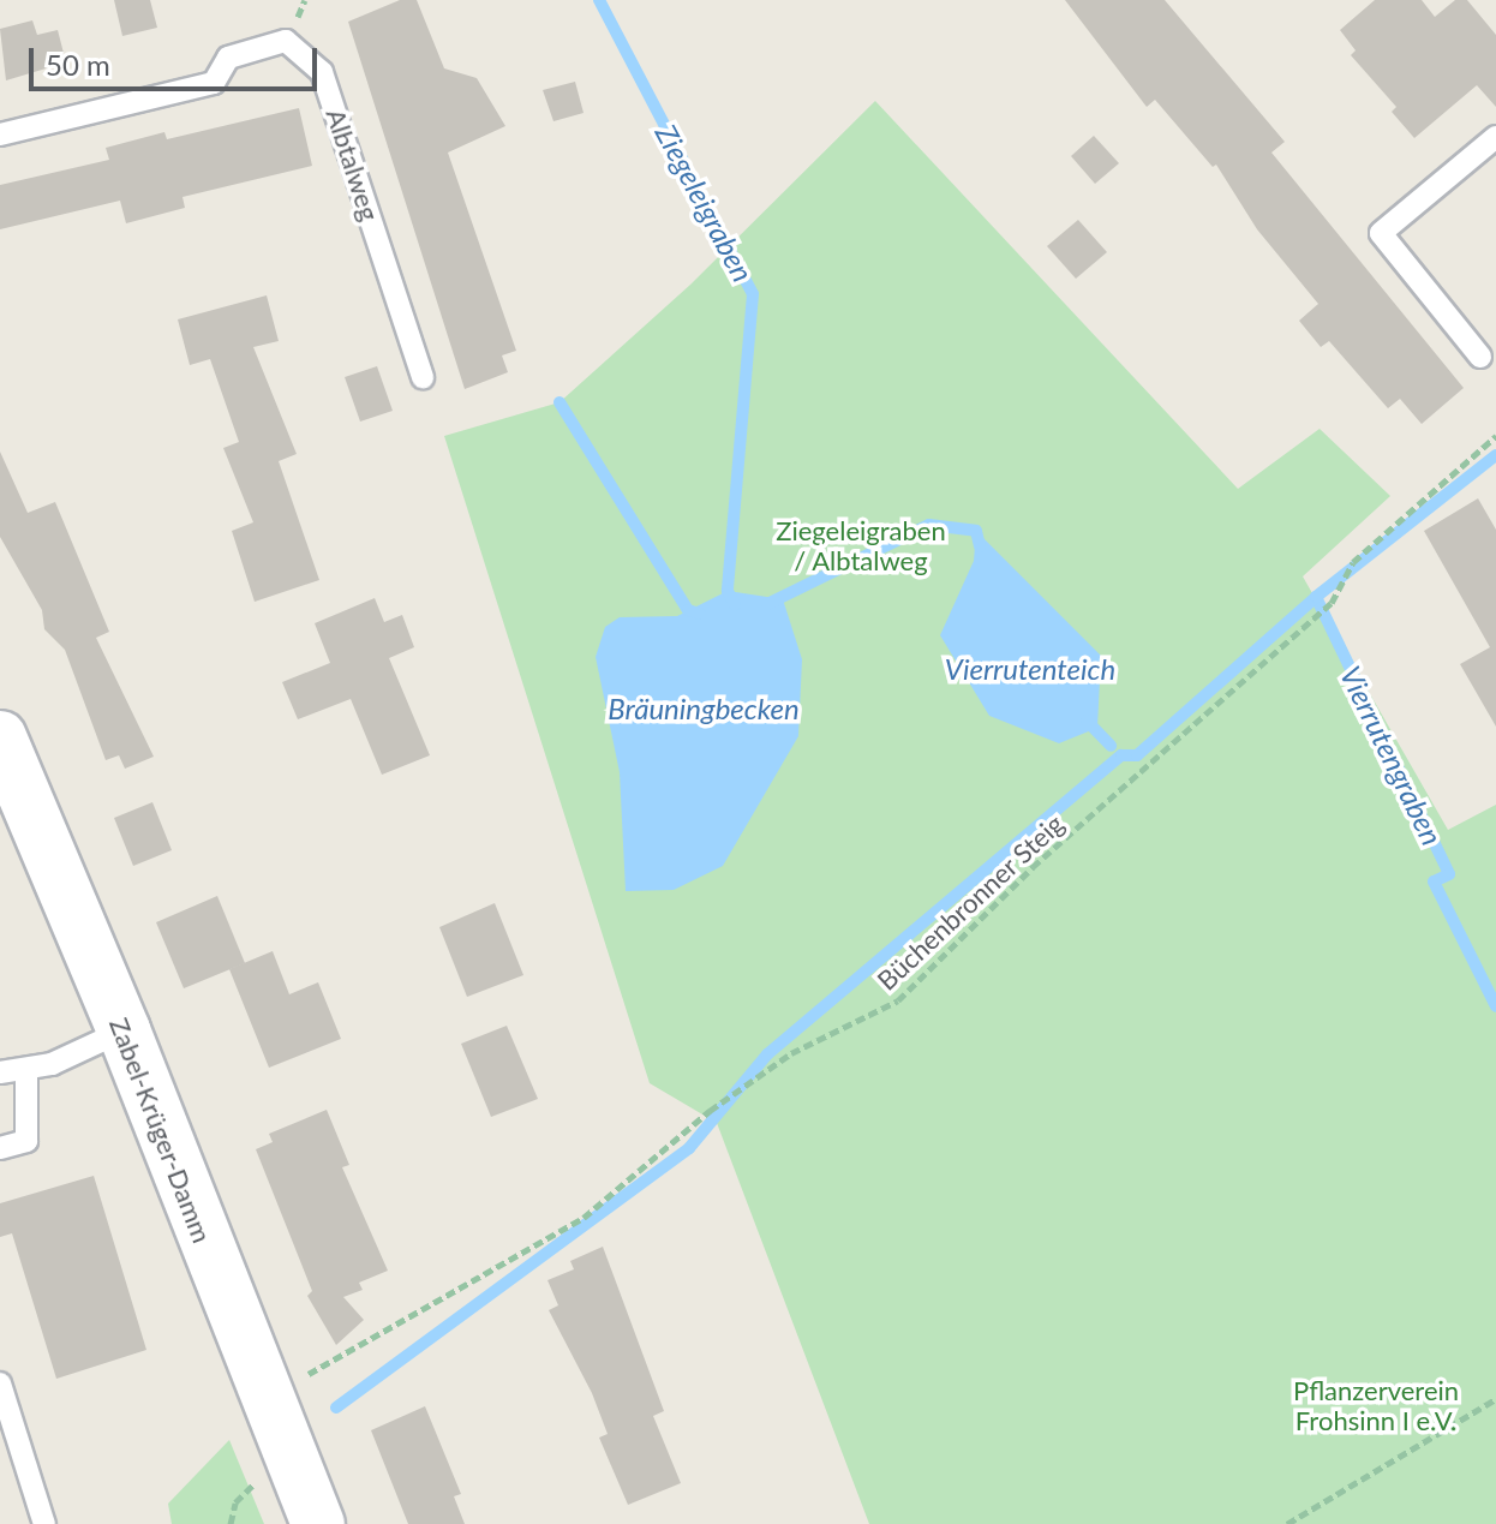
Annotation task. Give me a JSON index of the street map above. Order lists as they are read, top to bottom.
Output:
{
  "streets": {
    "street": ["Zabel-Krüger-Damm"],
    "lane": ["Albtalweg"],
    "path": ["Büchenbronner Steig"]
  },
  "water": [
    "Ziegeleigraben",
    "Vierrutenteich",
    "Bräuningbecken",
    "Vierrutengraben"
  ],
  "parks": ["Ziegeleigraben / Albtalweg", "Pflanzerverein Frohsinn I e.V."],
  "scale_bar": "50 m"
}
